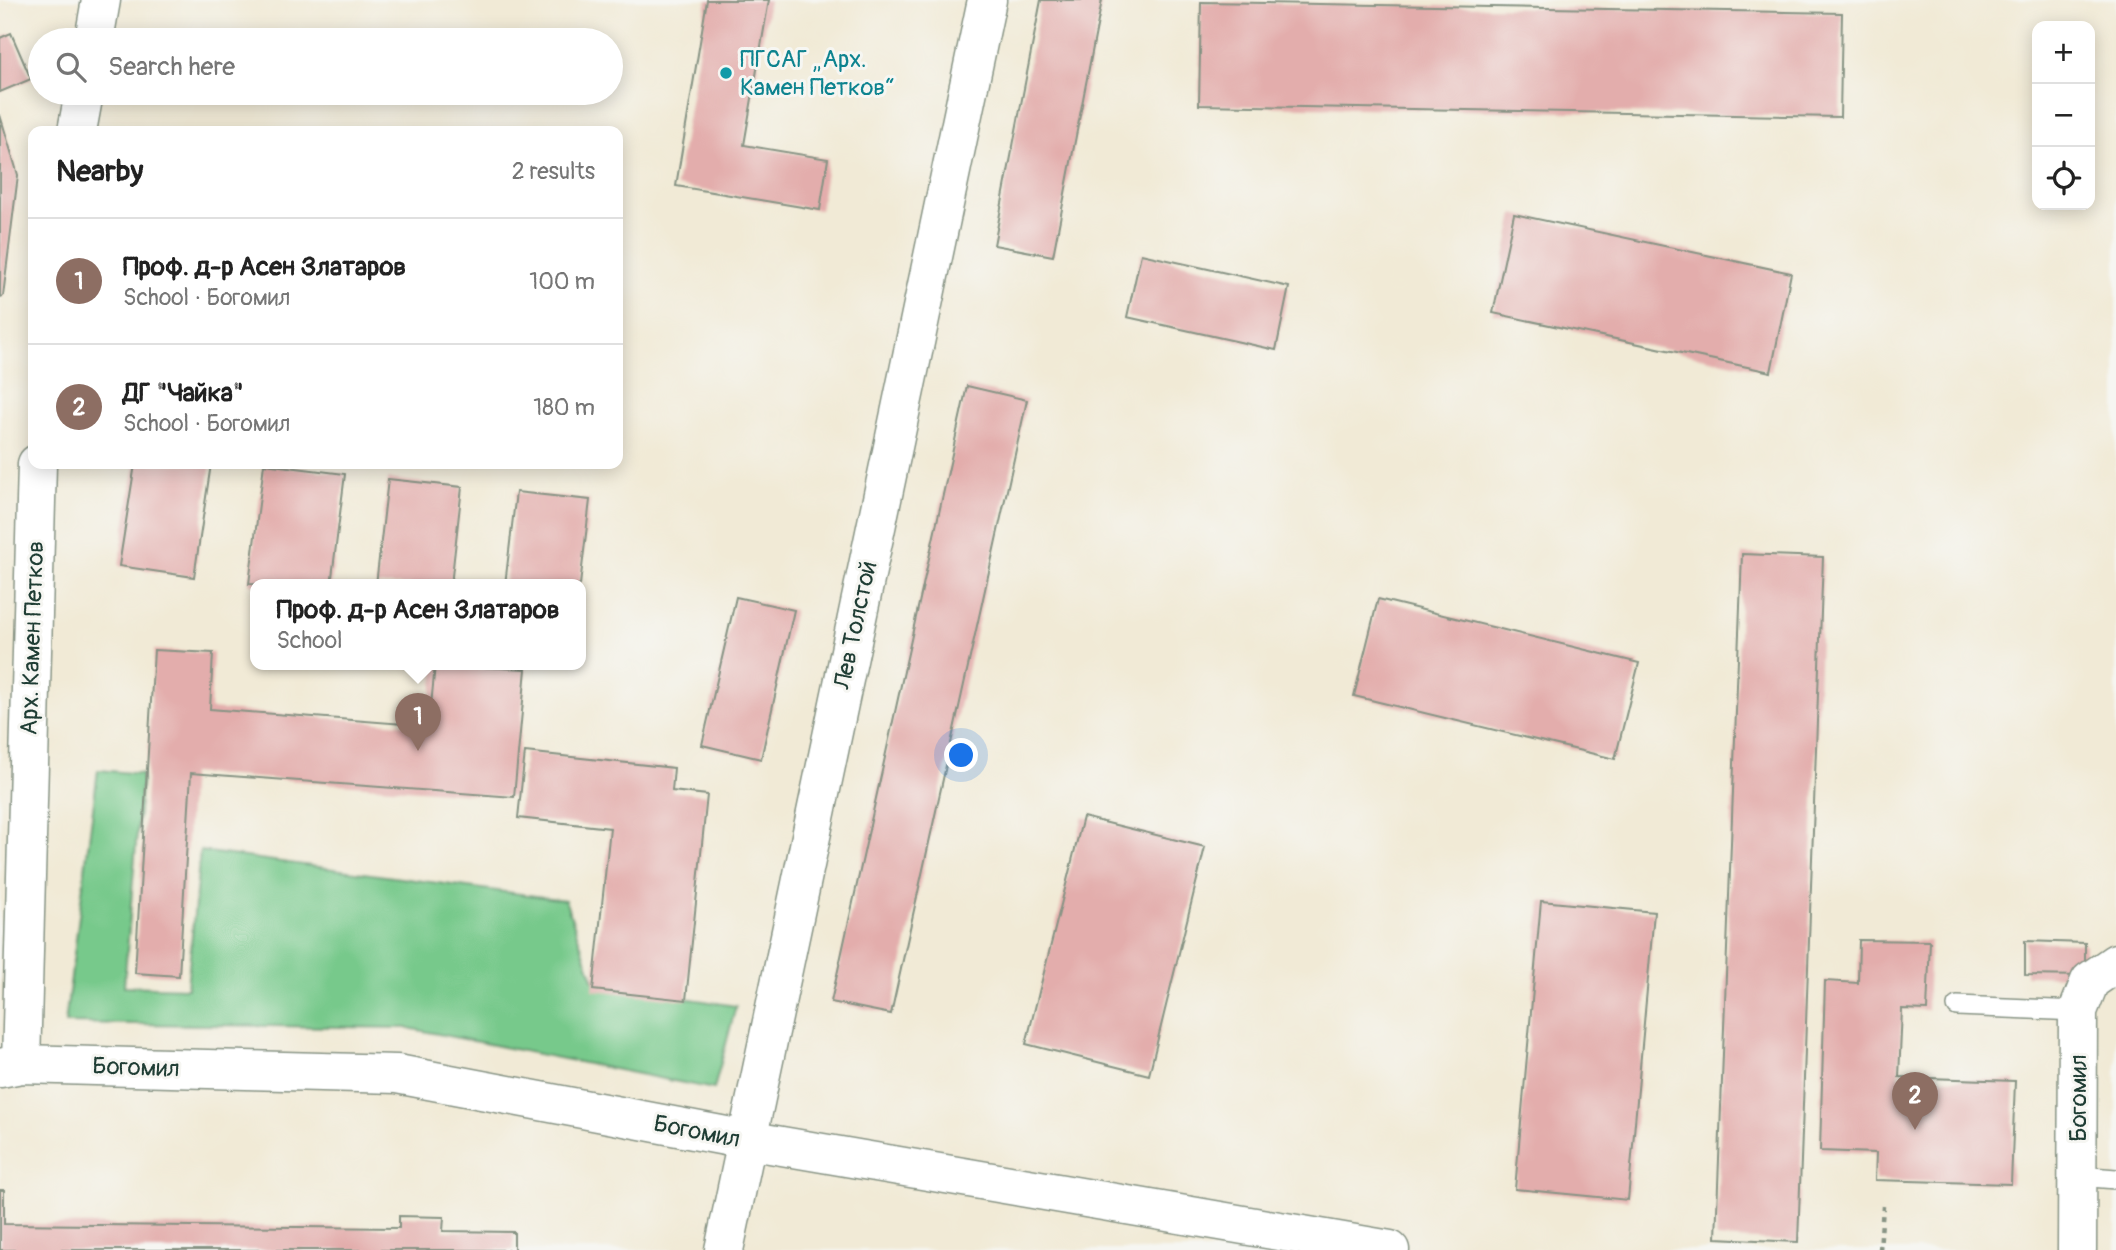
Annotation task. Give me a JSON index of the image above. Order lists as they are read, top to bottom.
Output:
{
  "streets": {
    "street": ["Лев Толстой", "Арх. Камен Петков", "Богомил"]
  },
  "crossings": [
    ["Лев Толстой", "Богомил"],
    ["Арх. Камен Петков", "Богомил"]
  ],
  "places": ["ПГСАГ „Арх. Камен Петков“"],
  "page": {
    "map_buttons": ["+", "−"],
    "search": "Search here",
    "heading": ["Nearby", "2 results"],
    "list": [
      {
        "mark": "1",
        "name": "Проф. д-р Асен Златаров",
        "note": "School · Богомил",
        "value": "100 m"
      },
      {
        "mark": "2",
        "name": "ДГ \"Чайка\"",
        "note": "School · Богомил",
        "value": "180 m"
      }
    ],
    "popup": ["Проф. д-р Асен Златаров", "School"],
    "pins": ["1", "2"]
  }
}
